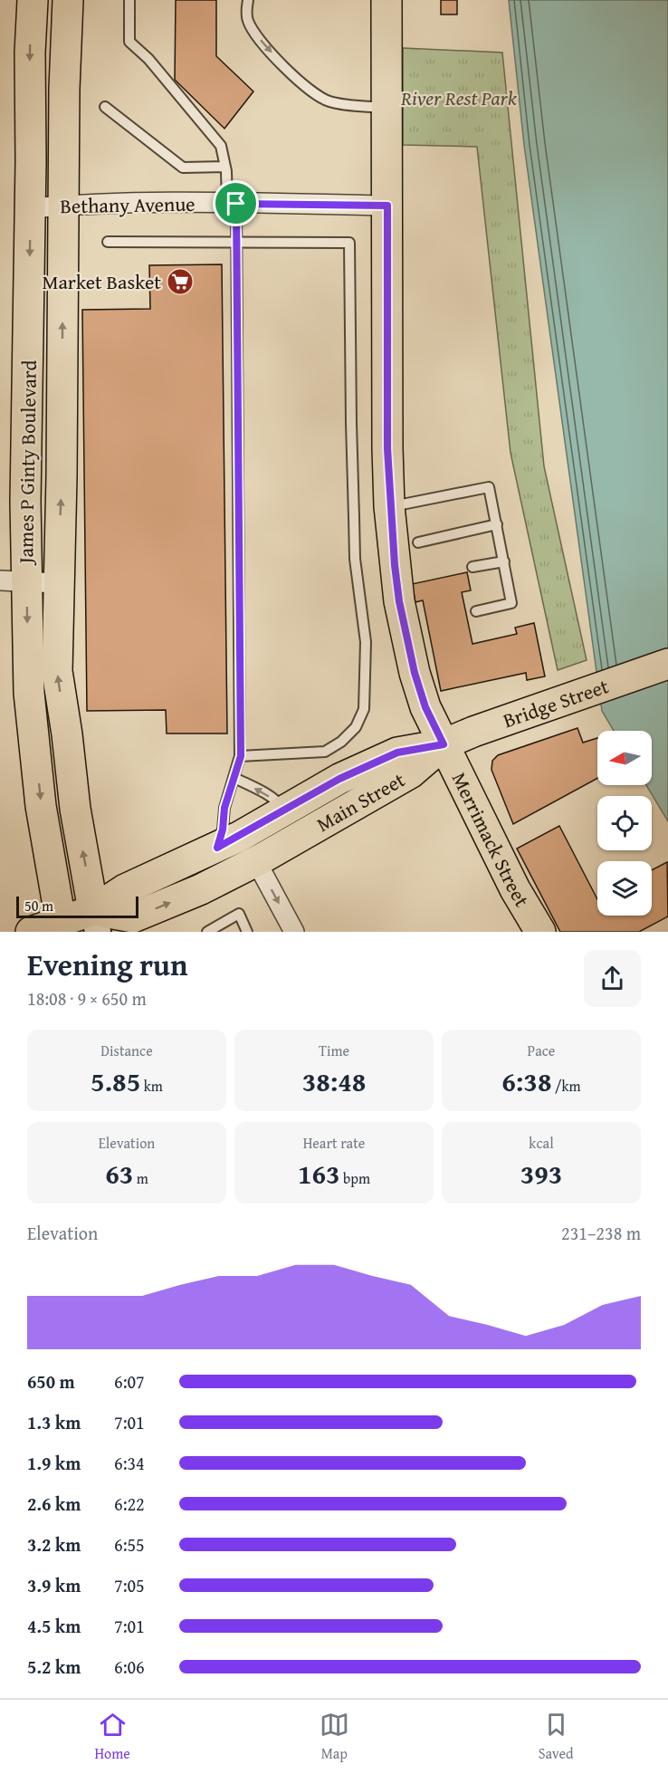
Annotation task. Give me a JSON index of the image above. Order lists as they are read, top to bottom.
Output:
{
  "streets": {
    "main road": [
      "James P Ginty Boulevard",
      "Bridge Street",
      "Main Street",
      "Merrimack Street"
    ],
    "street": ["Bethany Avenue"]
  },
  "crossings": [
    ["Bethany Avenue", "James P Ginty Boulevard"],
    ["Bethany Avenue", "Merrimack Street"],
    ["James P Ginty Boulevard", "Main Street"],
    ["Bridge Street", "Main Street"],
    ["Bridge Street", "Merrimack Street"],
    ["Main Street", "Merrimack Street"]
  ],
  "parks": ["River Rest Park"],
  "places": {
    "supermarket": ["Market Basket"]
  },
  "scale_bar": "50 m",
  "north": "left",
  "page": {
    "scale": "50 m",
    "heading": ["Evening run", "18:08 · 9 × 650 m"],
    "stats": [
      ["Distance", "5.85 km"],
      ["Time", "38:48"],
      ["Pace", "6:38 /km"],
      ["Elevation", "63 m"],
      ["Heart rate", "163 bpm"],
      ["kcal", "393"]
    ],
    "chart": ["Elevation", "231–238 m"],
    "list": [
      {
        "name": "650 m",
        "note": "6:07"
      },
      {
        "name": "1.3 km",
        "note": "7:01"
      },
      {
        "name": "1.9 km",
        "note": "6:34"
      },
      {
        "name": "2.6 km",
        "note": "6:22"
      },
      {
        "name": "3.2 km",
        "note": "6:55"
      },
      {
        "name": "3.9 km",
        "note": "7:05"
      },
      {
        "name": "4.5 km",
        "note": "7:01"
      },
      {
        "name": "5.2 km",
        "note": "6:06"
      }
    ],
    "tabs": ["Home", "Map", "Saved"]
  }
}
